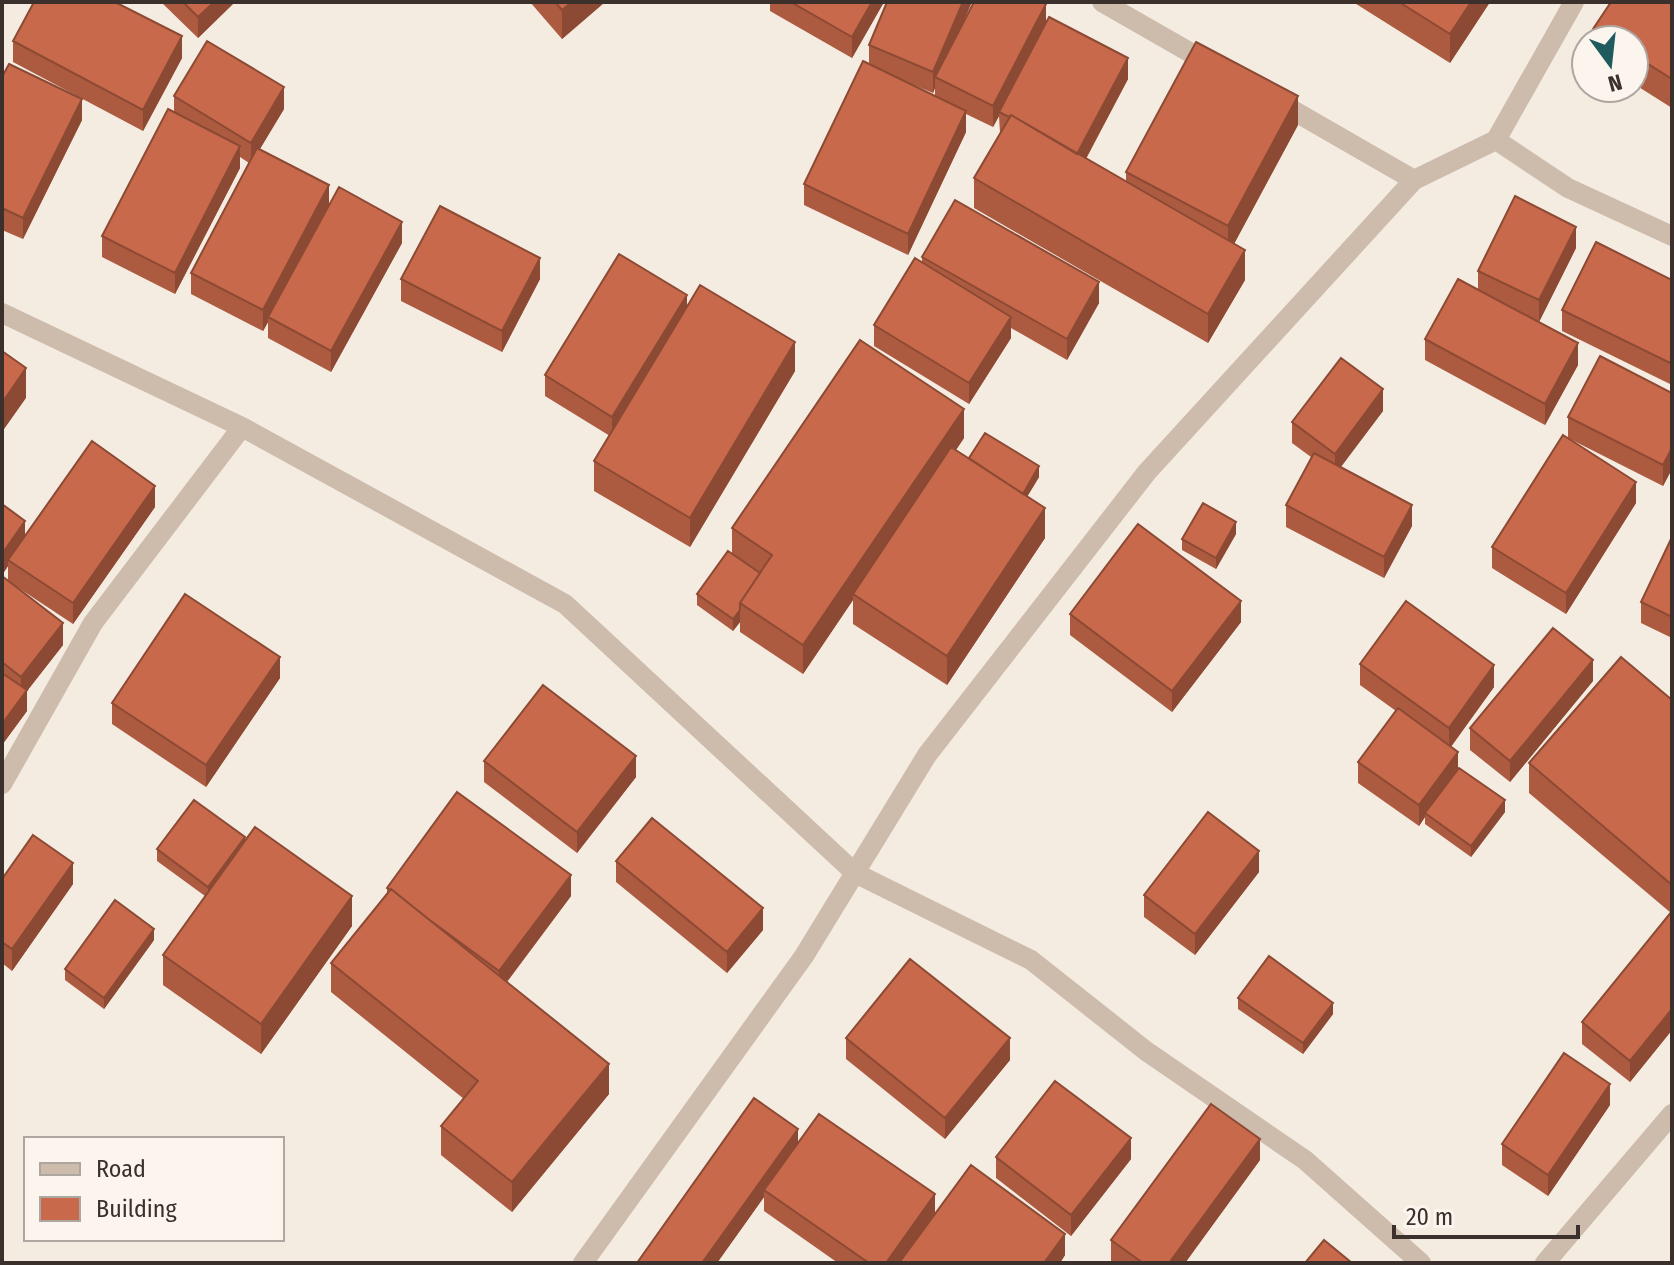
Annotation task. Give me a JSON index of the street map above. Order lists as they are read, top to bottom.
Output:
{
  "legend": ["Road", "Building"],
  "scale_bar": "20 m",
  "north": "bottom"
}
